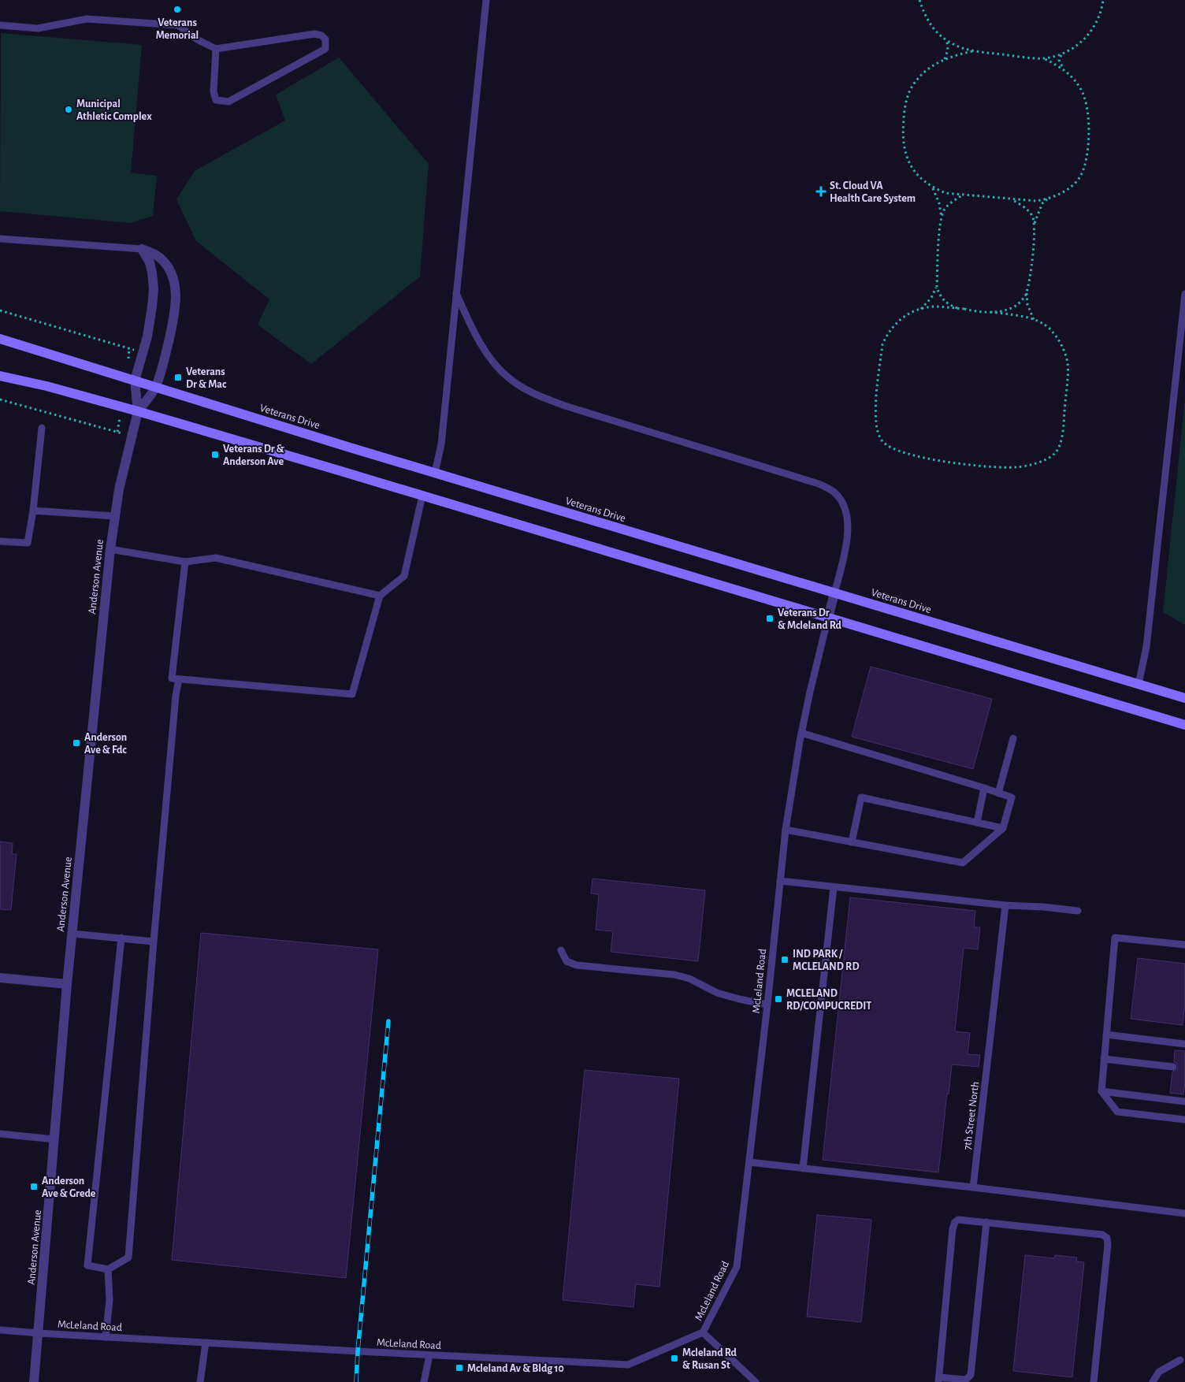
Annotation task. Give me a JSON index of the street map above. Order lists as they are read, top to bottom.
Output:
{
  "streets": {
    "main road": ["Veterans Drive"],
    "street": ["Anderson Avenue"],
    "lane": ["McLeland Road", "7th Street North"]
  },
  "crossings": [
    ["Veterans Drive", "Anderson Avenue"],
    ["Anderson Avenue", "McLeland Road"]
  ],
  "places": {
    "other": ["Veterans Memorial", "Municipal Athletic Complex"],
    "health": ["St. Cloud VA Health Care System"],
    "transit": [
      "Veterans Dr & Mac",
      "Veterans Dr & Anderson Ave",
      "Veterans Dr & Mcleland Rd",
      "Anderson Ave & Fdc",
      "IND PARK / MCLELAND RD",
      "MCLELAND RD/COMPUCREDIT",
      "Anderson Ave & Grede",
      "Mcleland Rd & Rusan St",
      "Mcleland Av & Bldg 10"
    ]
  }
}
